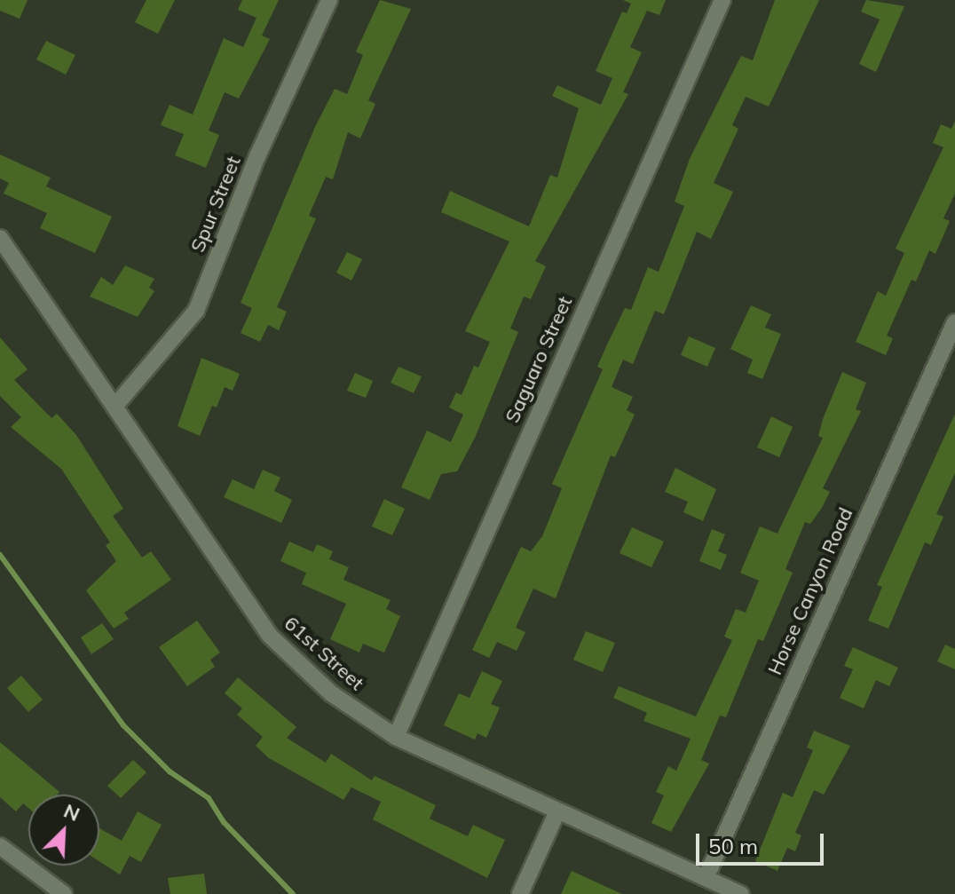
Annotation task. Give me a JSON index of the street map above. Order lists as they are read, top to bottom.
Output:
{
  "streets": {
    "street": [
      "Spur Street",
      "Saguaro Street",
      "Horse Canyon Road",
      "61st Street"
    ]
  },
  "crossings": [
    ["Spur Street", "61st Street"],
    ["Saguaro Street", "61st Street"],
    ["Horse Canyon Road", "61st Street"]
  ],
  "scale_bar": "50 m",
  "north": "top right"
}
